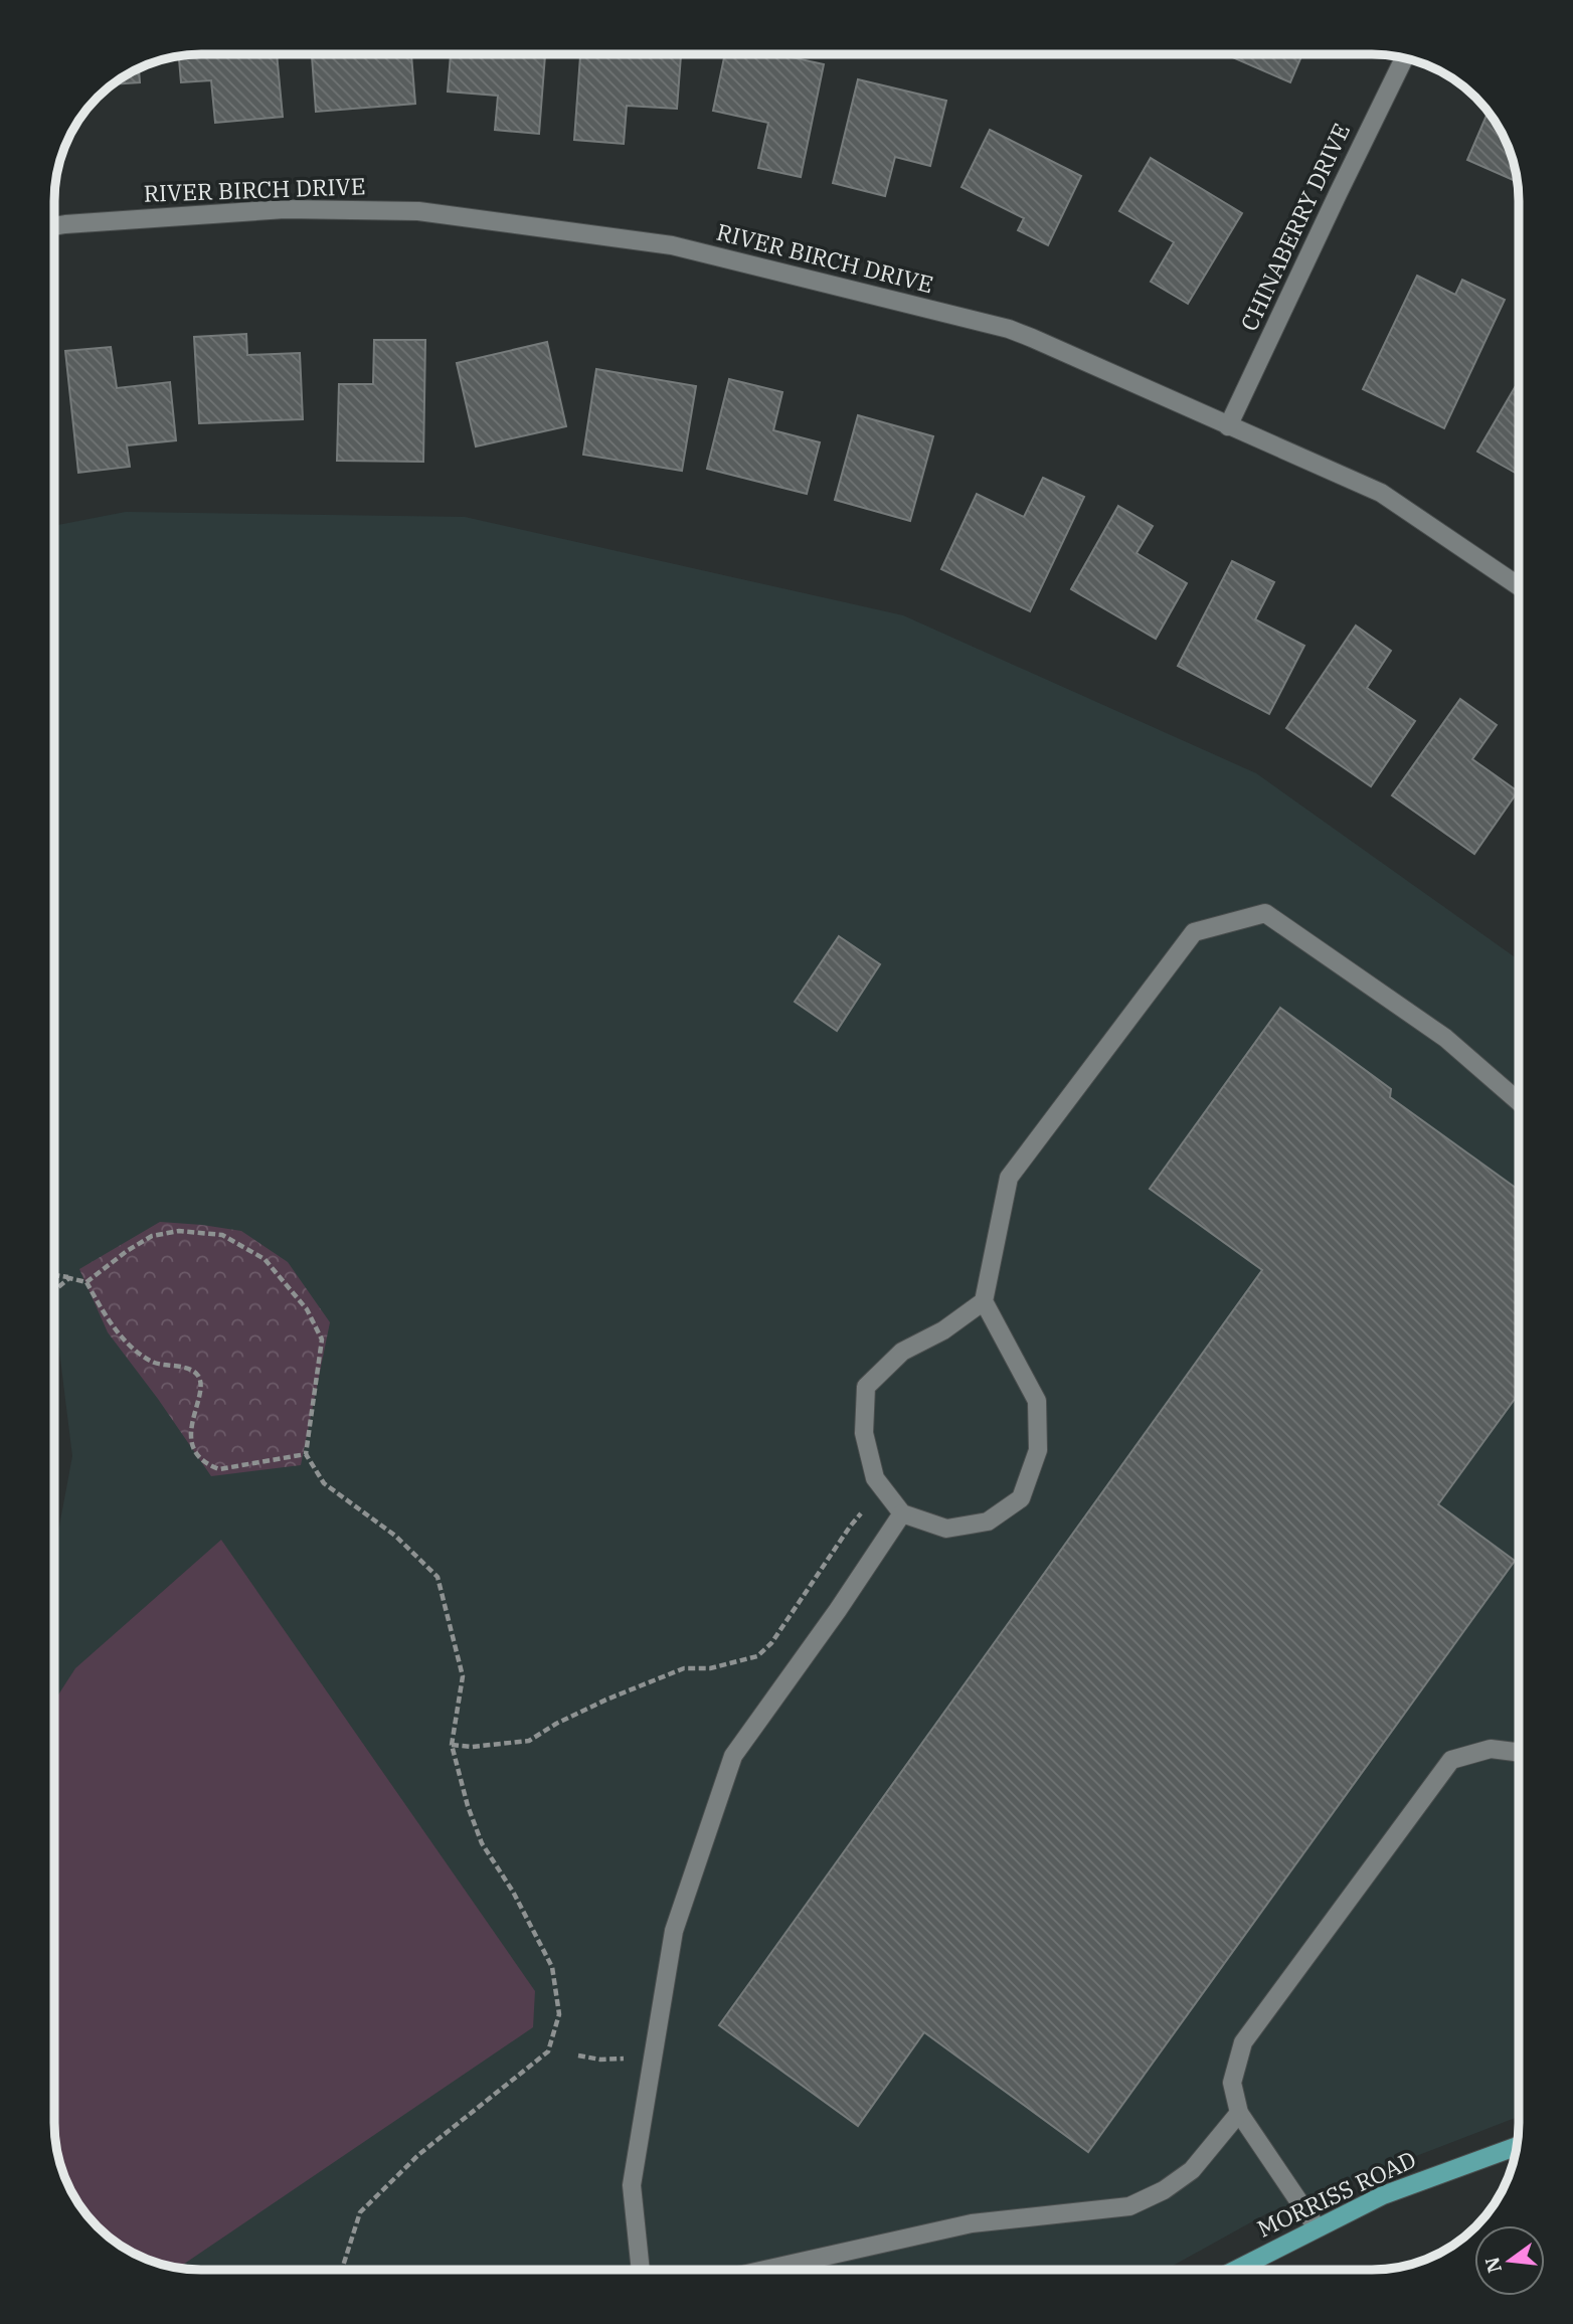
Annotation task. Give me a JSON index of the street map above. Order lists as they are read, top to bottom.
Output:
{
  "streets": {
    "main road": ["MORRISS ROAD"],
    "street": ["RIVER BIRCH DRIVE", "CHINABERRY DRIVE"]
  },
  "crossings": [
    ["RIVER BIRCH DRIVE", "CHINABERRY DRIVE"]
  ],
  "north": "left"
}
